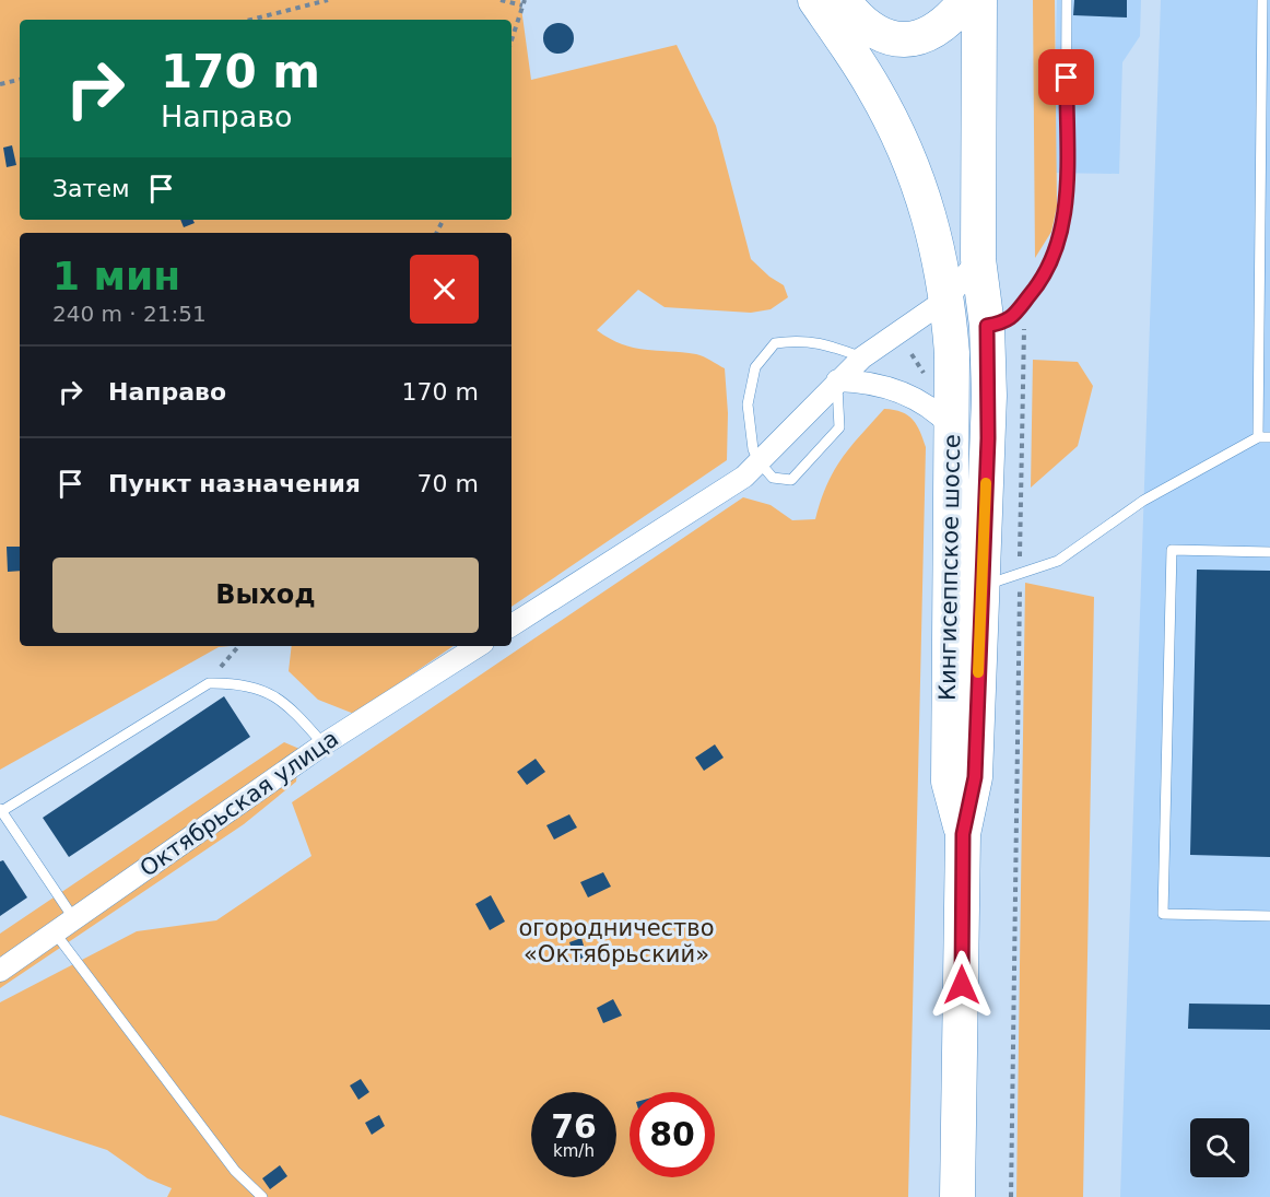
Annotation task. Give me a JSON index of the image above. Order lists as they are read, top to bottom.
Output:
{
  "streets": {
    "highway": ["Кингисеппское шоссе"],
    "street": ["Октябрьская улица"]
  },
  "parks": ["огородничество «Октябрьский»"],
  "page": {
    "turn": ["170 m", "Направо"],
    "then": "Затем",
    "heading": ["1 мин", "240 m · 21:51"],
    "list": [
      {
        "name": "Направо",
        "value": "170 m"
      },
      {
        "name": "Пункт назначения",
        "value": "70 m"
      }
    ],
    "buttons": "Выход",
    "speed": "76 km/h",
    "limit": "80"
  }
}
